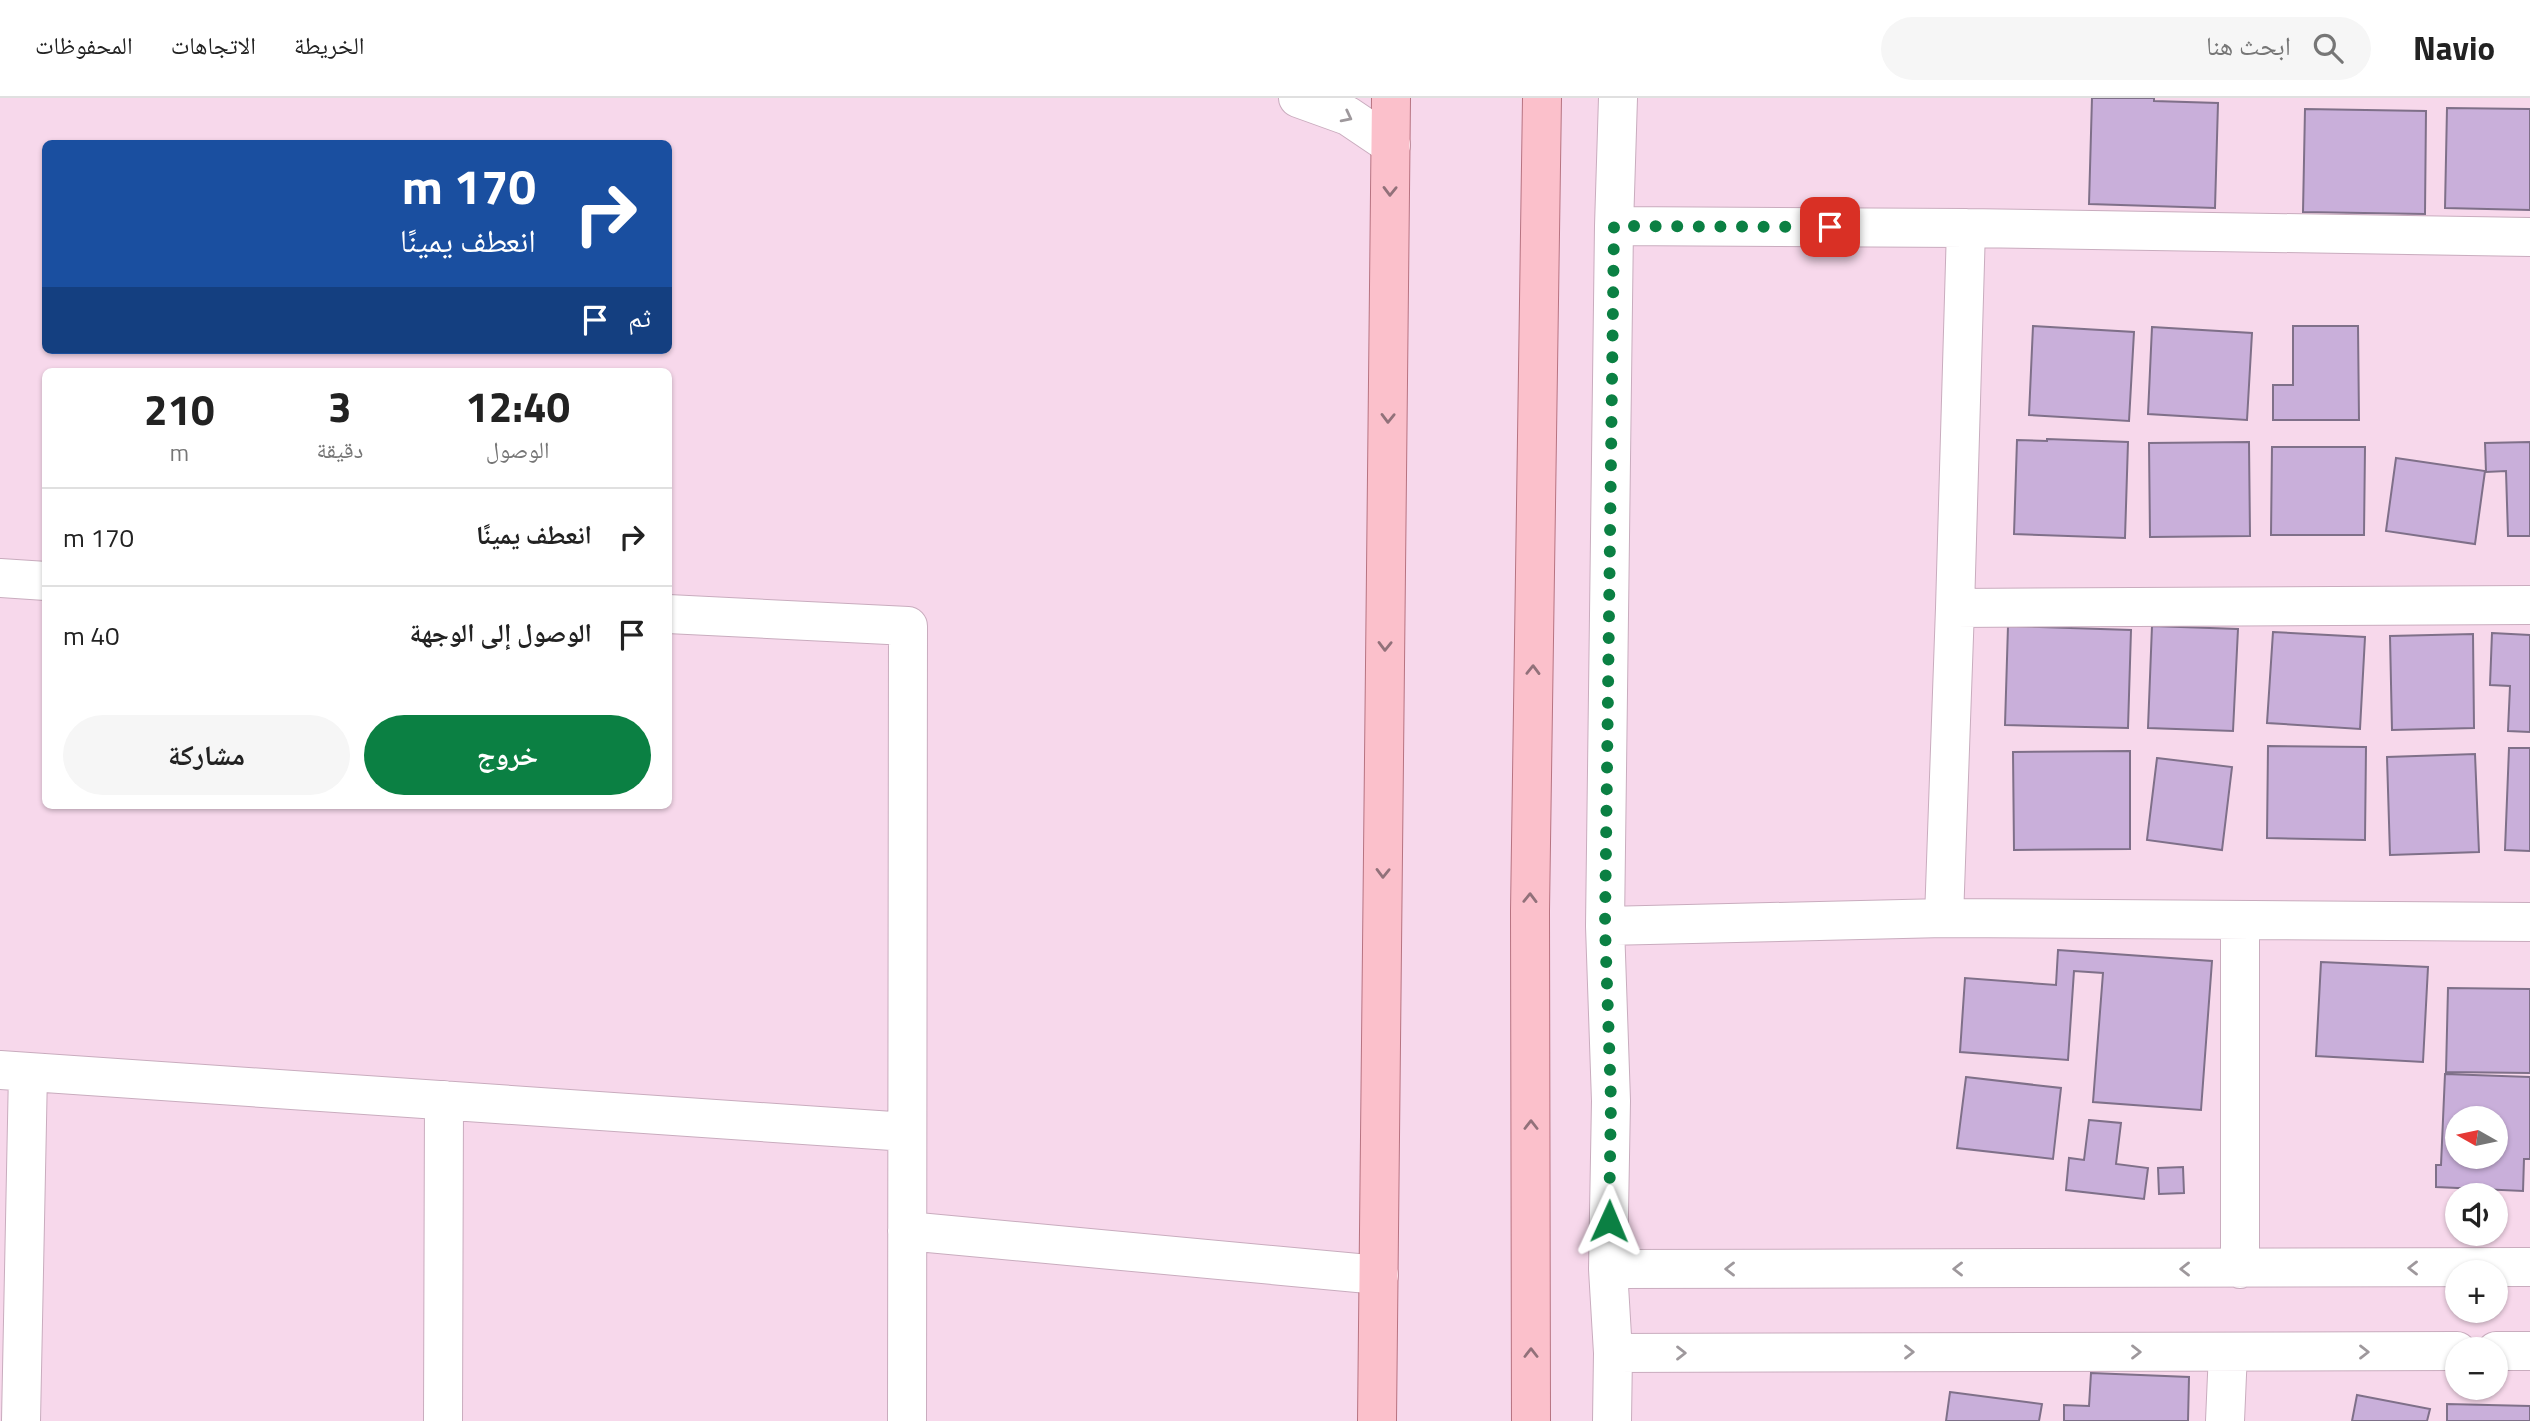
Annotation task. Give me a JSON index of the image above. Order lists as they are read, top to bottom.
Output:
{
  "north": "left",
  "page": {
    "header": "Navio",
    "search": "ابحث هنا",
    "nav": ["الخريطة", "الاتجاهات", "المحفوظات"],
    "turn": ["170 m", "انعطف يمينًا"],
    "then": "ثم",
    "eta": [
      "12:40",
      "الوصول",
      "3",
      "دقيقة",
      "210",
      "m"
    ],
    "list": [
      {
        "name": "انعطف يمينًا",
        "value": "170 m"
      },
      {
        "name": "الوصول إلى الوجهة",
        "value": "40 m"
      }
    ],
    "buttons": ["خروج", "مشاركة"],
    "map_buttons": ["+", "−"]
  }
}
